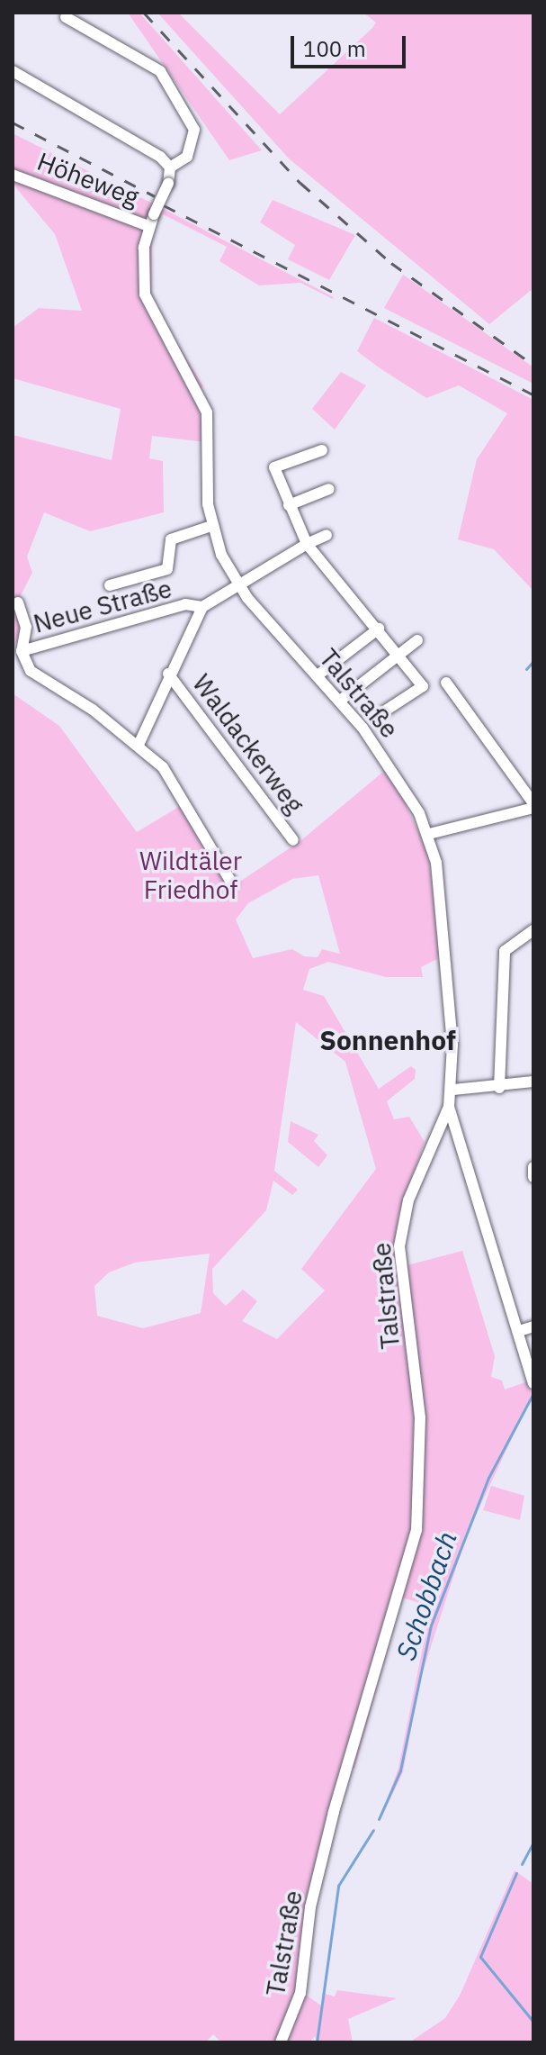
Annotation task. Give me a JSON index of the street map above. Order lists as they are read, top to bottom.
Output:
{
  "streets": {
    "street": [
      "Höheweg",
      "Neue Straße",
      "Talstraße",
      "Waldackerweg"
    ]
  },
  "districts": ["Sonnenhof"],
  "water": ["Schobbach"],
  "parks": ["Wildtäler Friedhof"],
  "scale_bar": "100 m"
}
